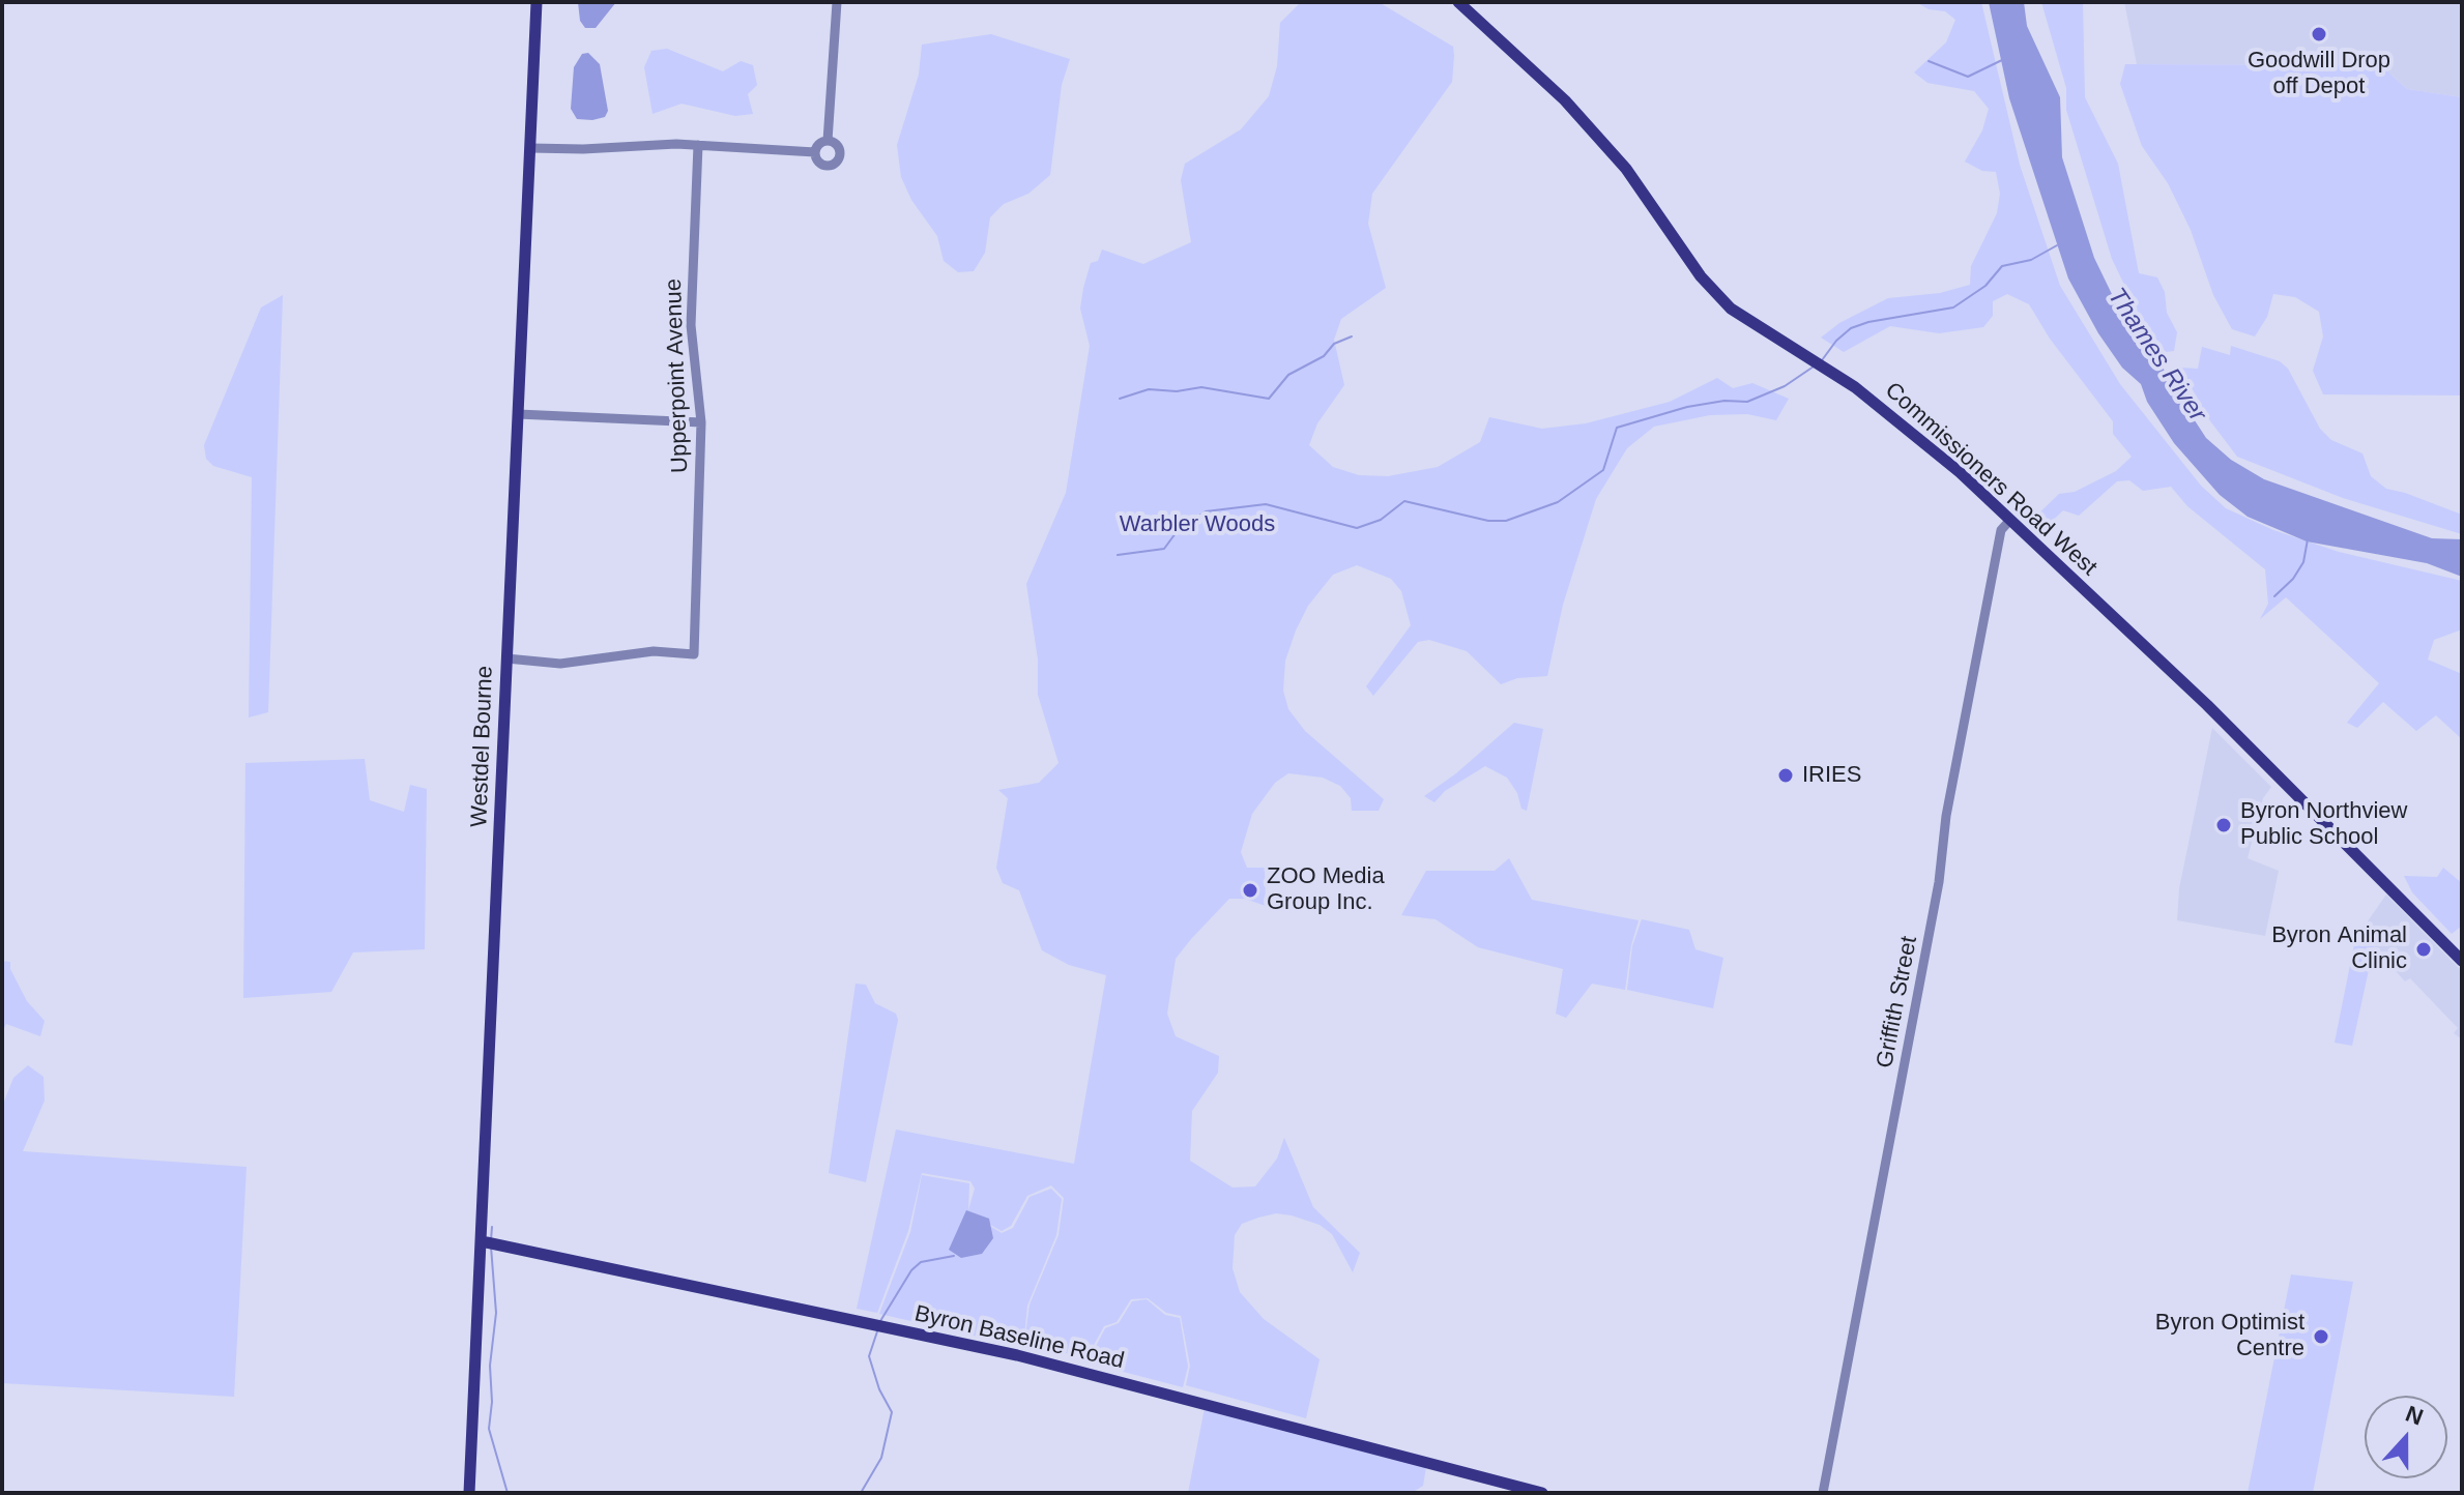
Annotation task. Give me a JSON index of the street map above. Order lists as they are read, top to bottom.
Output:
{
  "streets": {
    "main road": ["Commissioners Road West", "Westdel Bourne", "Byron Baseline Road"],
    "street": ["Upperpoint Avenue", "Griffith Street"]
  },
  "crossings": [
    ["Upperpoint Avenue", "Westdel Bourne"],
    ["Commissioners Road West", "Griffith Street"],
    ["Westdel Bourne", "Byron Baseline Road"]
  ],
  "water": ["Thames River"],
  "parks": ["Warbler Woods"],
  "places": [
    "Goodwill Drop off Depot",
    "IRIES",
    "Byron Northview Public School",
    "ZOO Media Group Inc.",
    "Byron Animal Clinic",
    "Byron Optimist Centre"
  ],
  "north": "top"
}
